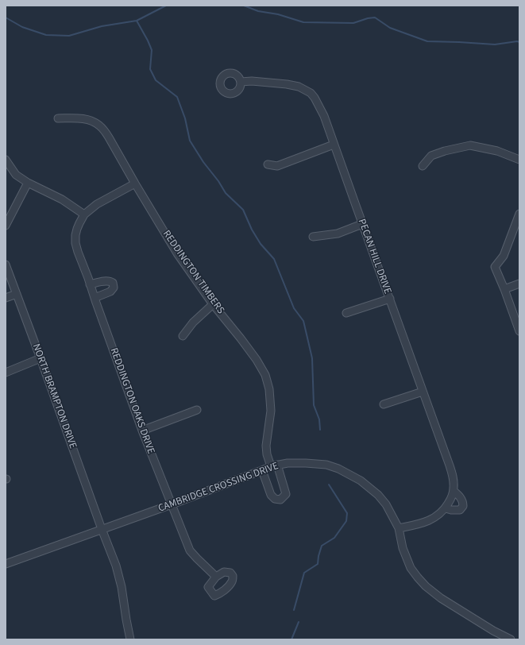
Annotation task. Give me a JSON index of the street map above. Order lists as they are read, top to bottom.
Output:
{
  "streets": {
    "street": [
      "PECAN HILL DRIVE",
      "REDDINGTON TIMBERS",
      "NORTH BRAMPTON DRIVE",
      "REDDINGTON OAKS DRIVE",
      "CAMBRIDGE CROSSING DRIVE"
    ]
  },
  "crossings": [
    ["PECAN HILL DRIVE", "CAMBRIDGE CROSSING DRIVE"],
    ["REDDINGTON TIMBERS", "REDDINGTON OAKS DRIVE"],
    ["REDDINGTON TIMBERS", "CAMBRIDGE CROSSING DRIVE"],
    ["NORTH BRAMPTON DRIVE", "CAMBRIDGE CROSSING DRIVE"],
    ["REDDINGTON OAKS DRIVE", "CAMBRIDGE CROSSING DRIVE"]
  ]
}
